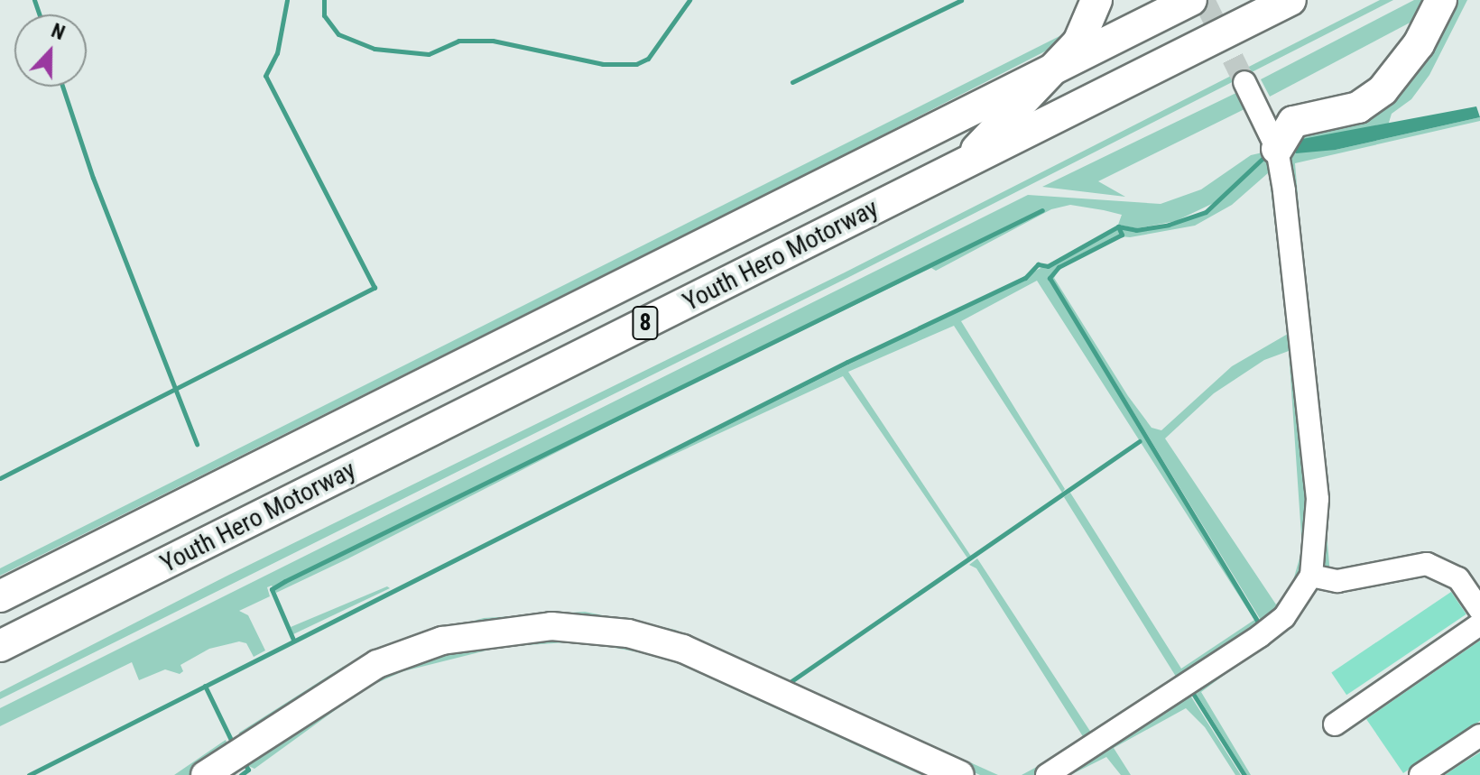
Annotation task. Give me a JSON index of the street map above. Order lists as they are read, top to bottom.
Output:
{
  "streets": {
    "highway": ["Youth Hero Motorway", "8"]
  },
  "north": "top"
}
